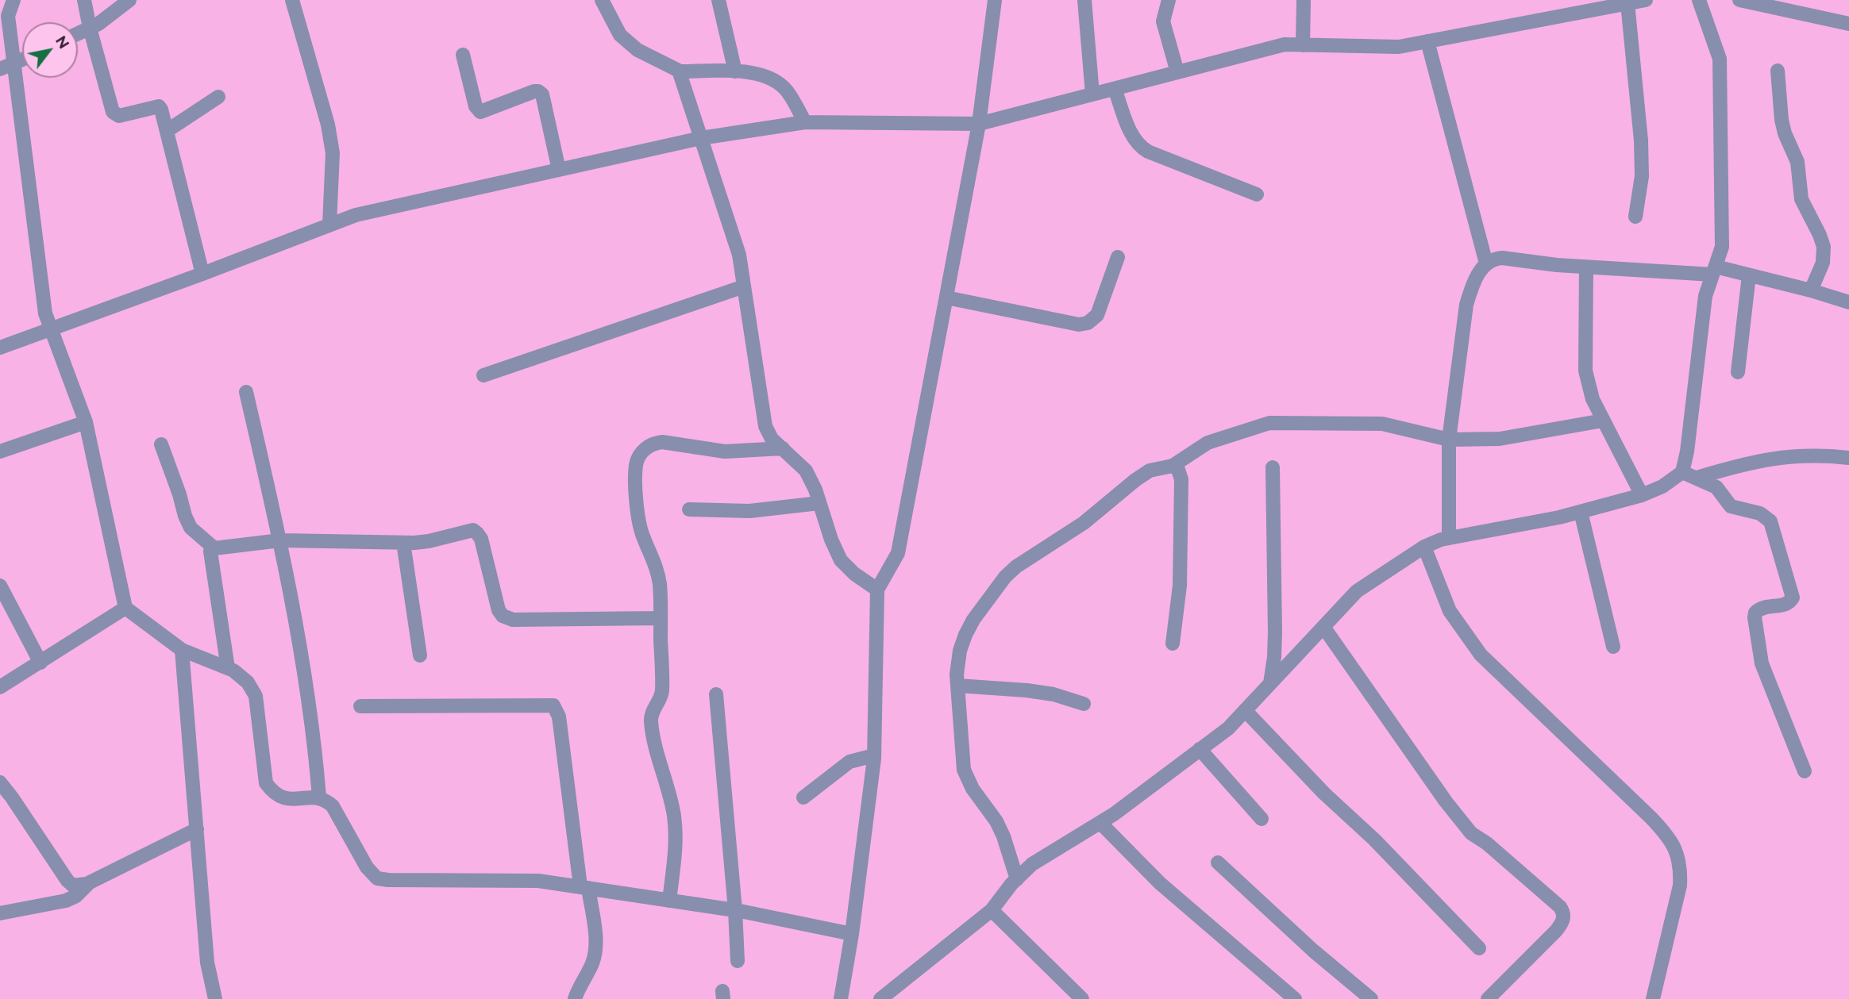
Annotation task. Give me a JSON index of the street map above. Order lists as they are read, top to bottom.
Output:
{
  "north": "top right"
}
